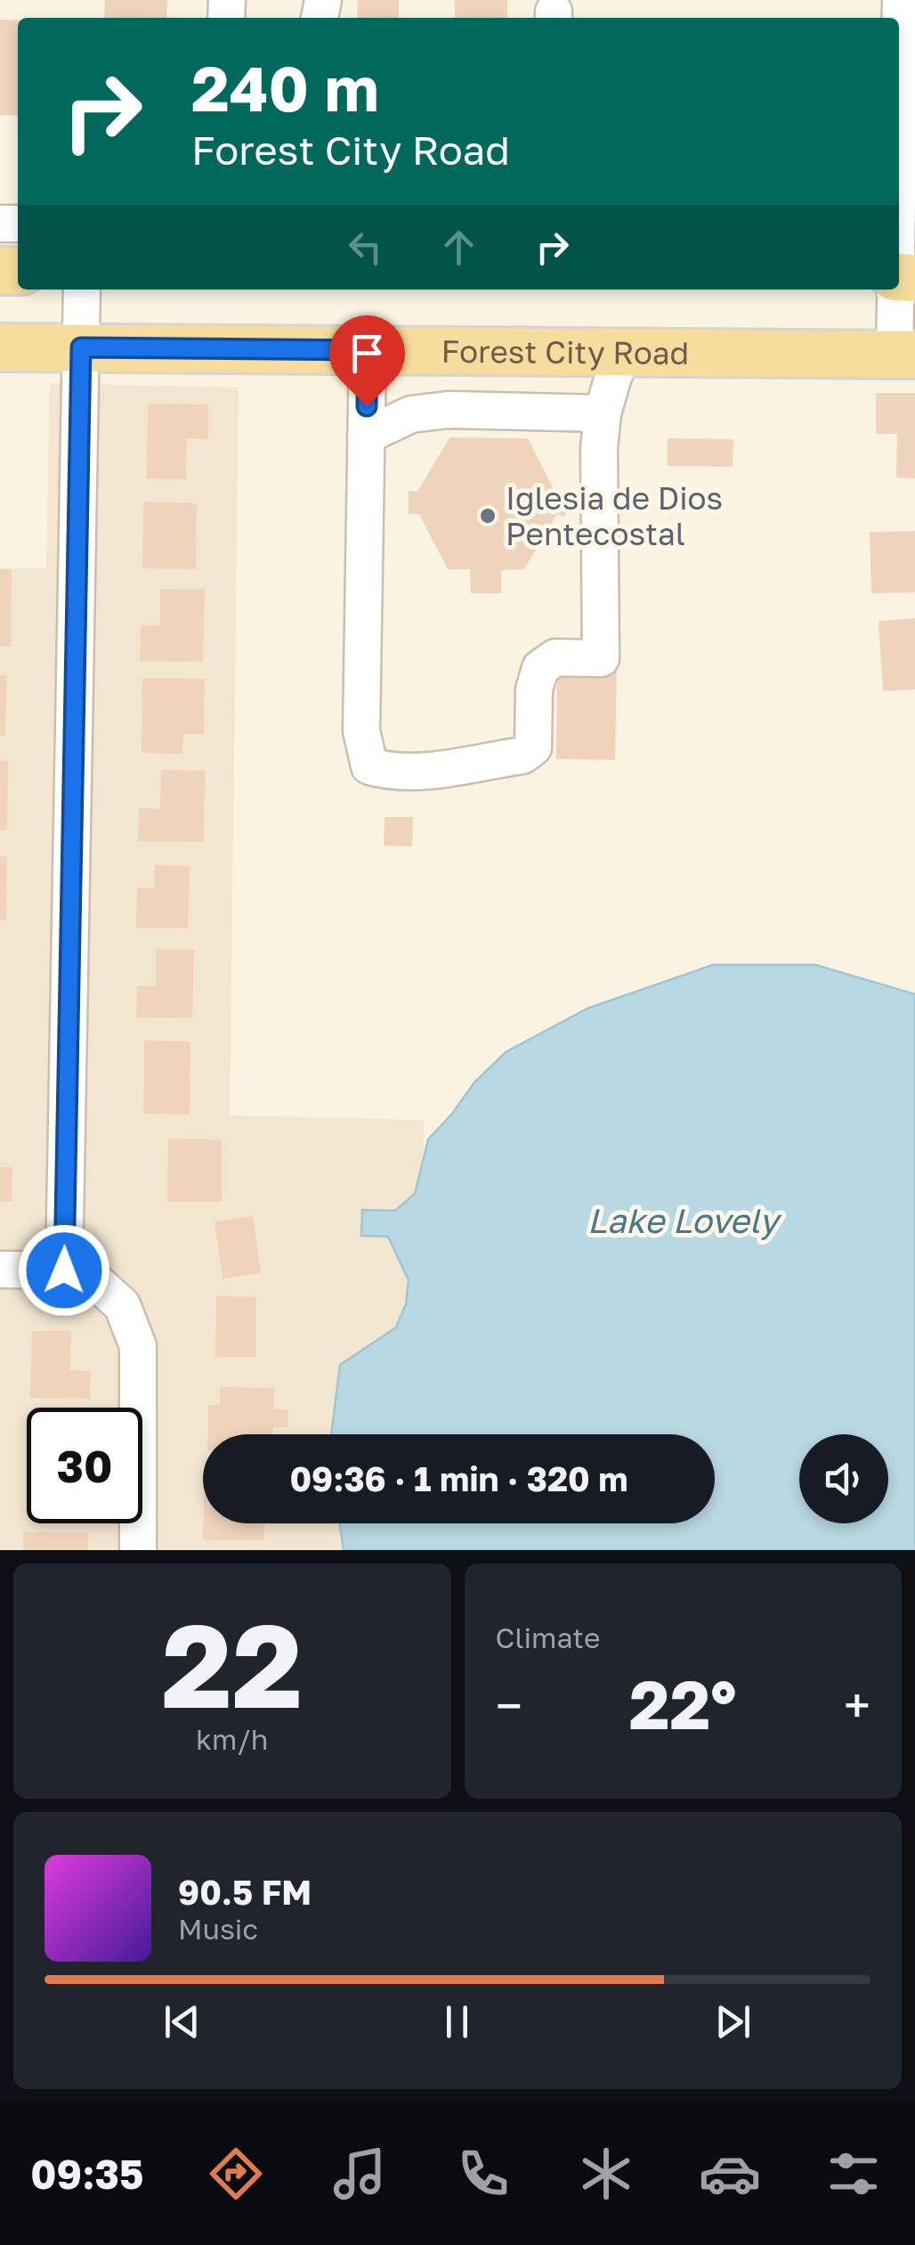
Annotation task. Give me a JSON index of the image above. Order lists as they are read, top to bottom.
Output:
{
  "streets": {
    "main road": ["Forest City Road"]
  },
  "water": ["Lake Lovely"],
  "places": ["Iglesia de Dios Pentecostal"],
  "page": {
    "turn": ["240 m", "Forest City Road"],
    "limit": "30",
    "trip": "09:36 · 1 min · 320 m",
    "tile": [
      ["22", "km/h"],
      "Climate"
    ],
    "heat": ["−", "22°", "+"],
    "song": ["90.5 FM", "Music"],
    "tabs": "09:35"
  }
}
